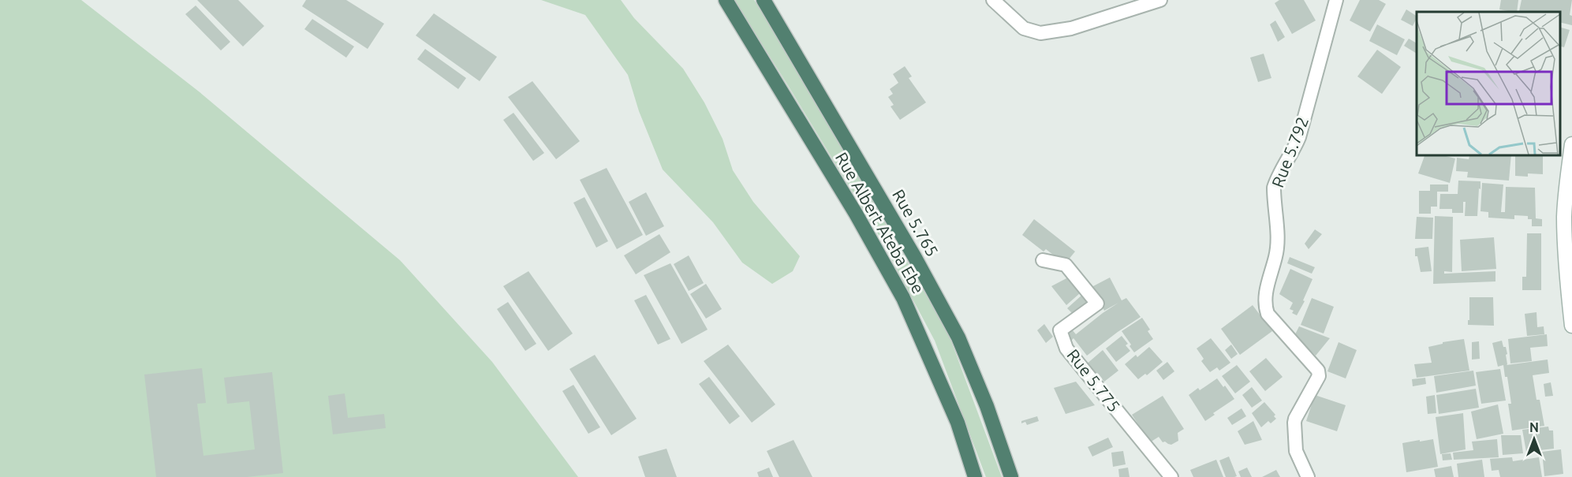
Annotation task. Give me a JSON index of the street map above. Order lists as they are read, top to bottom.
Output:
{
  "streets": {
    "highway": ["Rue Albert Ateba Ebe", "Rue 5.765"],
    "street": ["Rue 5.792", "Rue 5.775"]
  },
  "north": "top"
}
